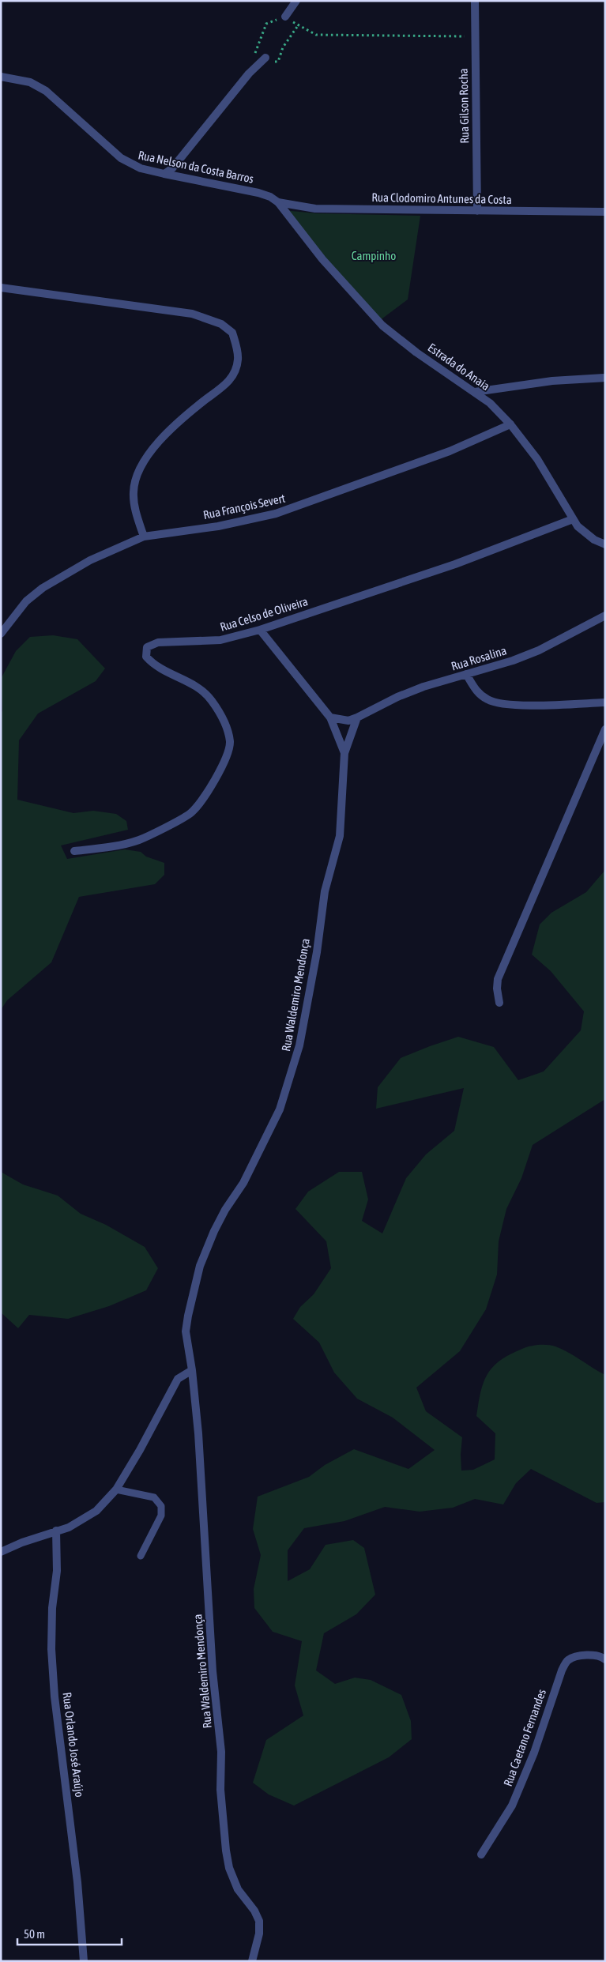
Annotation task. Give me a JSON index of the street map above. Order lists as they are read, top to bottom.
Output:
{
  "streets": {
    "street": [
      "Rua Gilson Rocha",
      "Rua Nelson da Costa Barros",
      "Rua Clodomiro Antunes da Costa",
      "Estrada do Anaia",
      "Rua François Severt",
      "Rua Celso de Oliveira",
      "Rua Rosalina",
      "Rua Waldemiro Mendonça",
      "Rua Caetano Fernandes",
      "Rua Orlando José Araújo"
    ]
  },
  "crossings": [
    ["Rua Gilson Rocha", "Rua Clodomiro Antunes da Costa"],
    ["Rua Nelson da Costa Barros", "Rua Clodomiro Antunes da Costa"],
    ["Rua Nelson da Costa Barros", "Estrada do Anaia"],
    ["Estrada do Anaia", "Rua François Severt"],
    ["Estrada do Anaia", "Rua Celso de Oliveira"],
    ["Rua Celso de Oliveira", "Rua Waldemiro Mendonça"],
    ["Rua Rosalina", "Rua Waldemiro Mendonça"]
  ],
  "parks": ["Campinho"],
  "scale_bar": "50 m"
}
